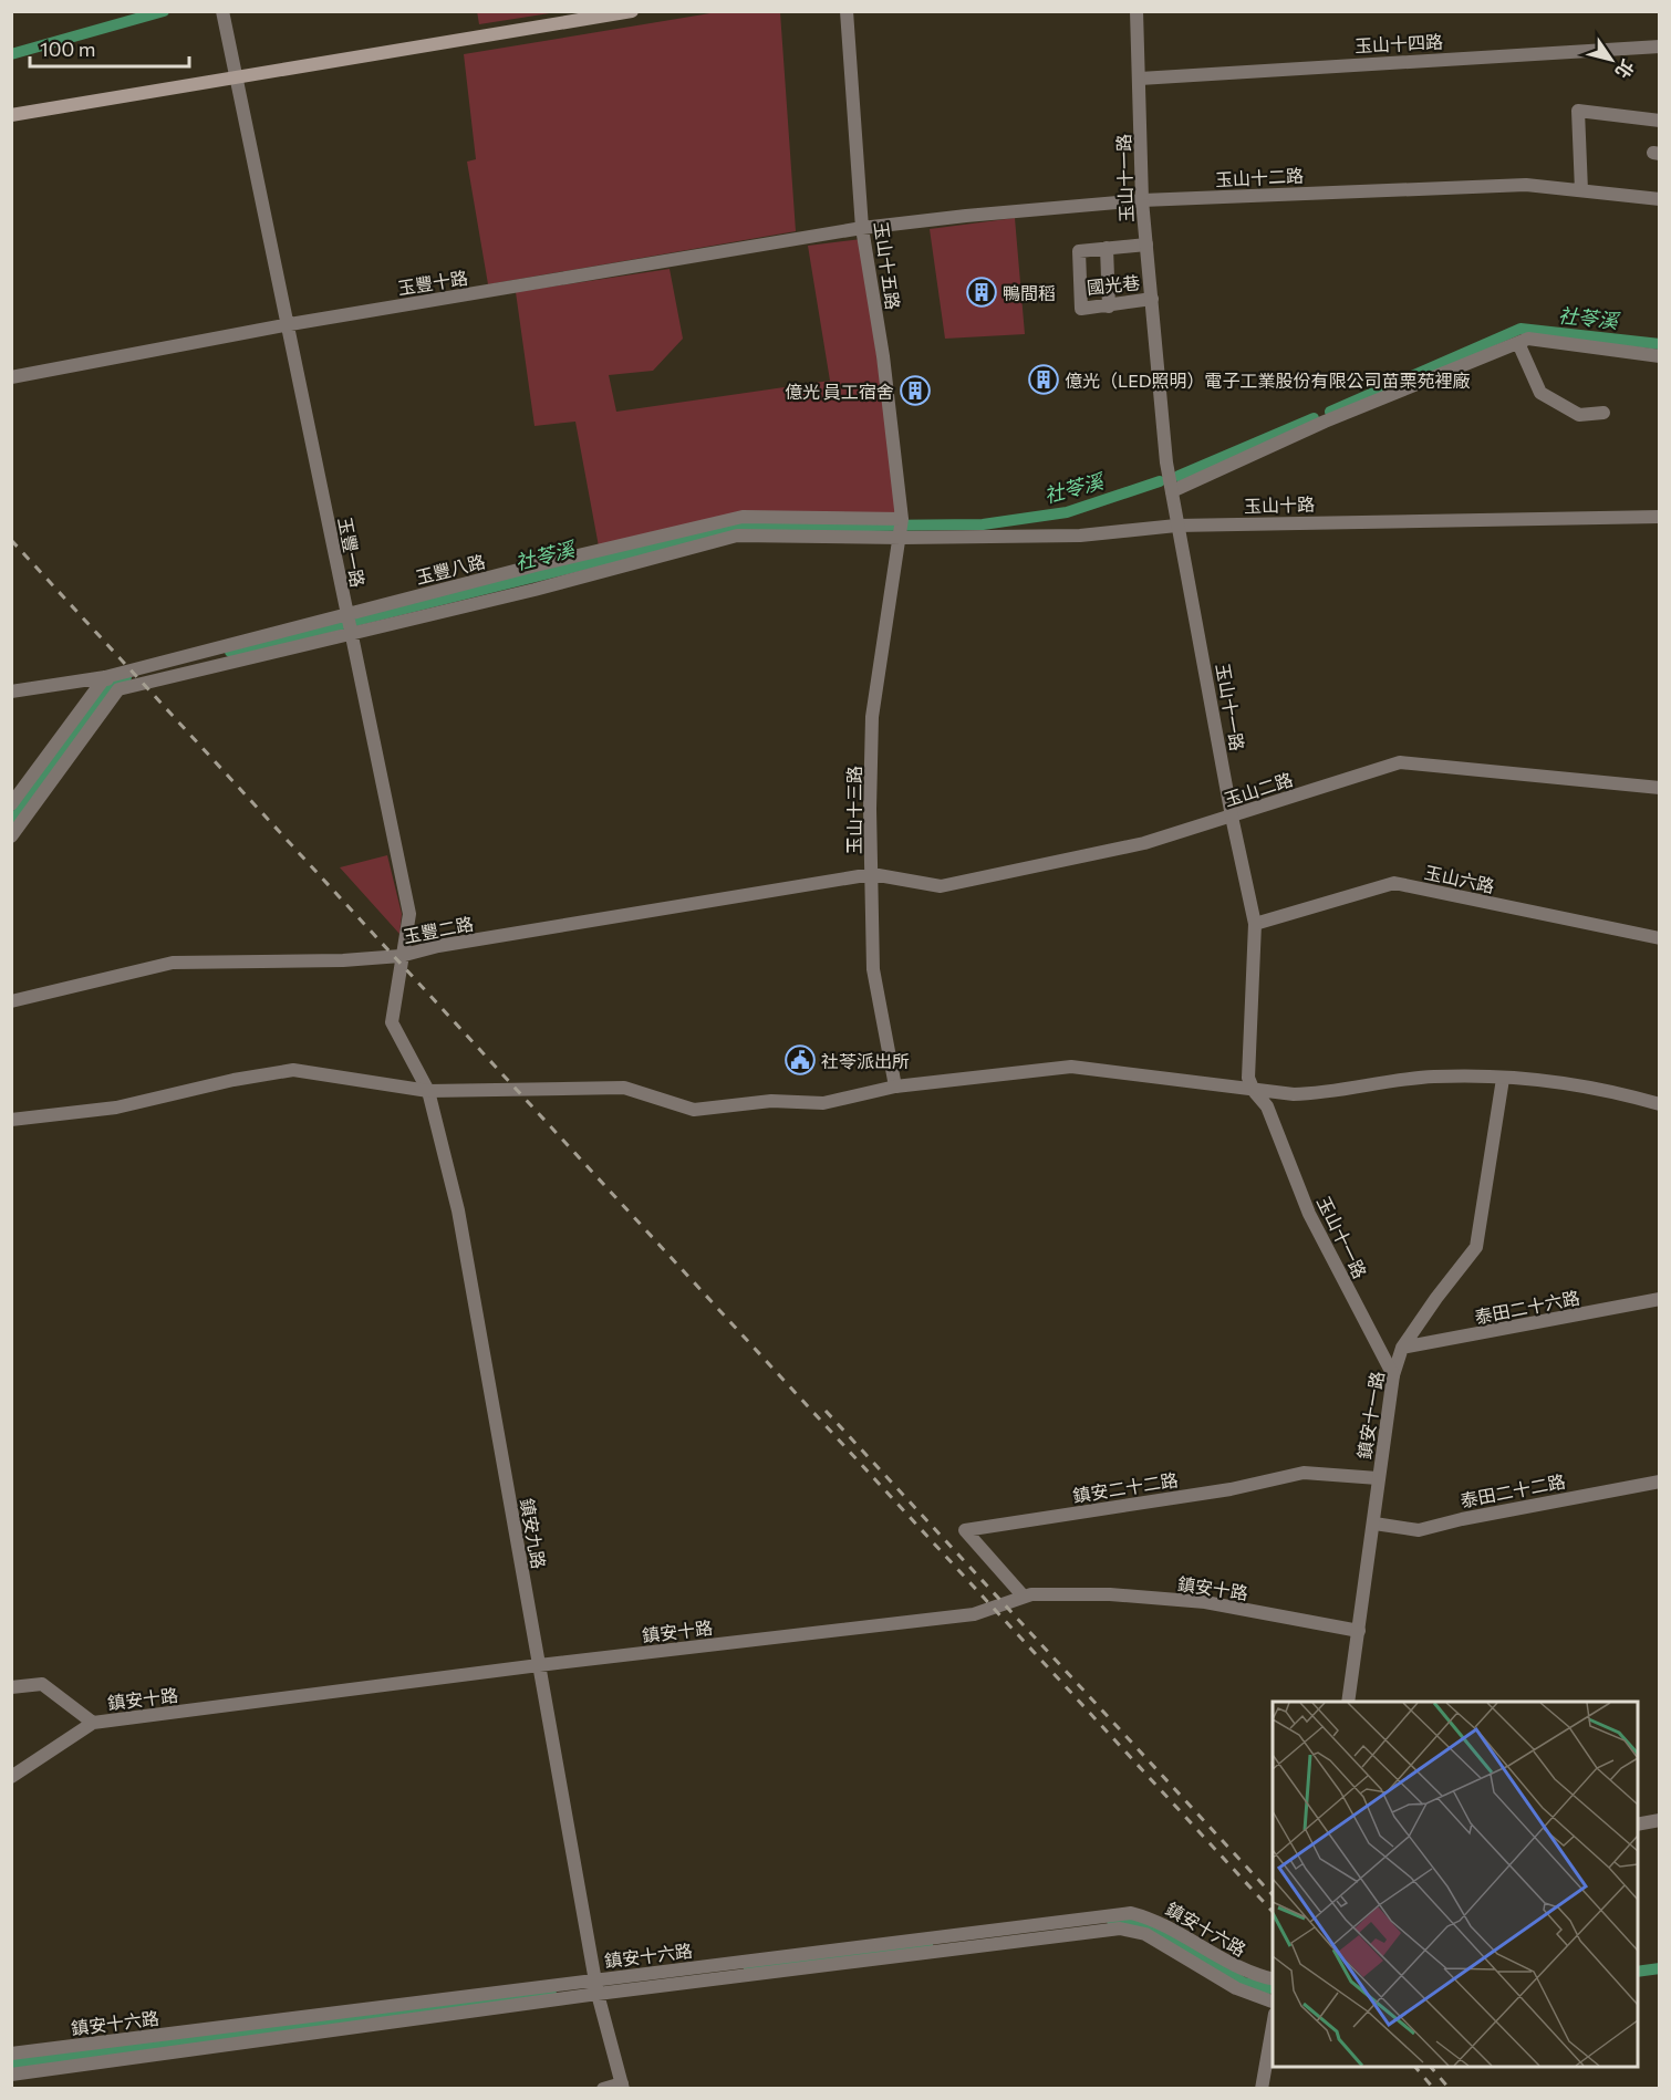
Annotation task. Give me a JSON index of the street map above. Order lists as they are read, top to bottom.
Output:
{
  "streets": {
    "street": [
      "玉山十四路",
      "玉山十二路",
      "玉山十一路",
      "玉山十五路",
      "玉豐十路",
      "國光巷",
      "玉山十路",
      "玉豐一路",
      "玉豐八路",
      "玉山二路",
      "玉山十三路",
      "玉山六路",
      "玉豐二路",
      "泰田二十六路",
      "鎮安十一路",
      "鎮安二十二路",
      "泰田二十二路",
      "鎮安九路",
      "鎮安十路",
      "鎮安十六路"
    ]
  },
  "crossings": [
    ["玉山十四路", "玉山十一路"],
    ["玉山十二路", "玉山十一路"],
    ["玉山十二路", "玉山十五路"],
    ["玉山十二路", "玉豐十路"],
    ["玉山十一路", "國光巷"],
    ["玉山十一路", "玉山十路"],
    ["玉山十一路", "玉山二路"],
    ["玉山十一路", "玉山六路"],
    ["玉山十一路", "鎮安十一路"],
    ["玉山十五路", "玉豐十路"],
    ["玉山十五路", "玉山十路"],
    ["玉山十五路", "玉豐八路"],
    ["玉山十五路", "玉山十三路"],
    ["玉豐十路", "玉豐一路"],
    ["玉山十路", "玉豐八路"],
    ["玉山十路", "玉山十三路"],
    ["玉豐一路", "玉豐八路"],
    ["玉豐一路", "玉豐二路"],
    ["玉豐一路", "鎮安九路"],
    ["玉豐八路", "玉山十三路"],
    ["玉山二路", "玉山十三路"],
    ["玉山二路", "玉豐二路"],
    ["玉山十三路", "玉豐二路"],
    ["泰田二十六路", "鎮安十一路"],
    ["鎮安十一路", "鎮安二十二路"],
    ["鎮安十一路", "泰田二十二路"],
    ["鎮安十一路", "鎮安十路"],
    ["鎮安二十二路", "鎮安十路"],
    ["鎮安九路", "鎮安十路"],
    ["鎮安九路", "鎮安十六路"]
  ],
  "water": ["社苓溪"],
  "places": {
    "building": ["鴨間稻", "億光（LED照明）電子工業股份有限公司苗栗苑裡廠", "億光 員工宿舍"],
    "public building": ["社苓派出所"]
  },
  "scale_bar": "100 m",
  "north": "bottom right"
}
